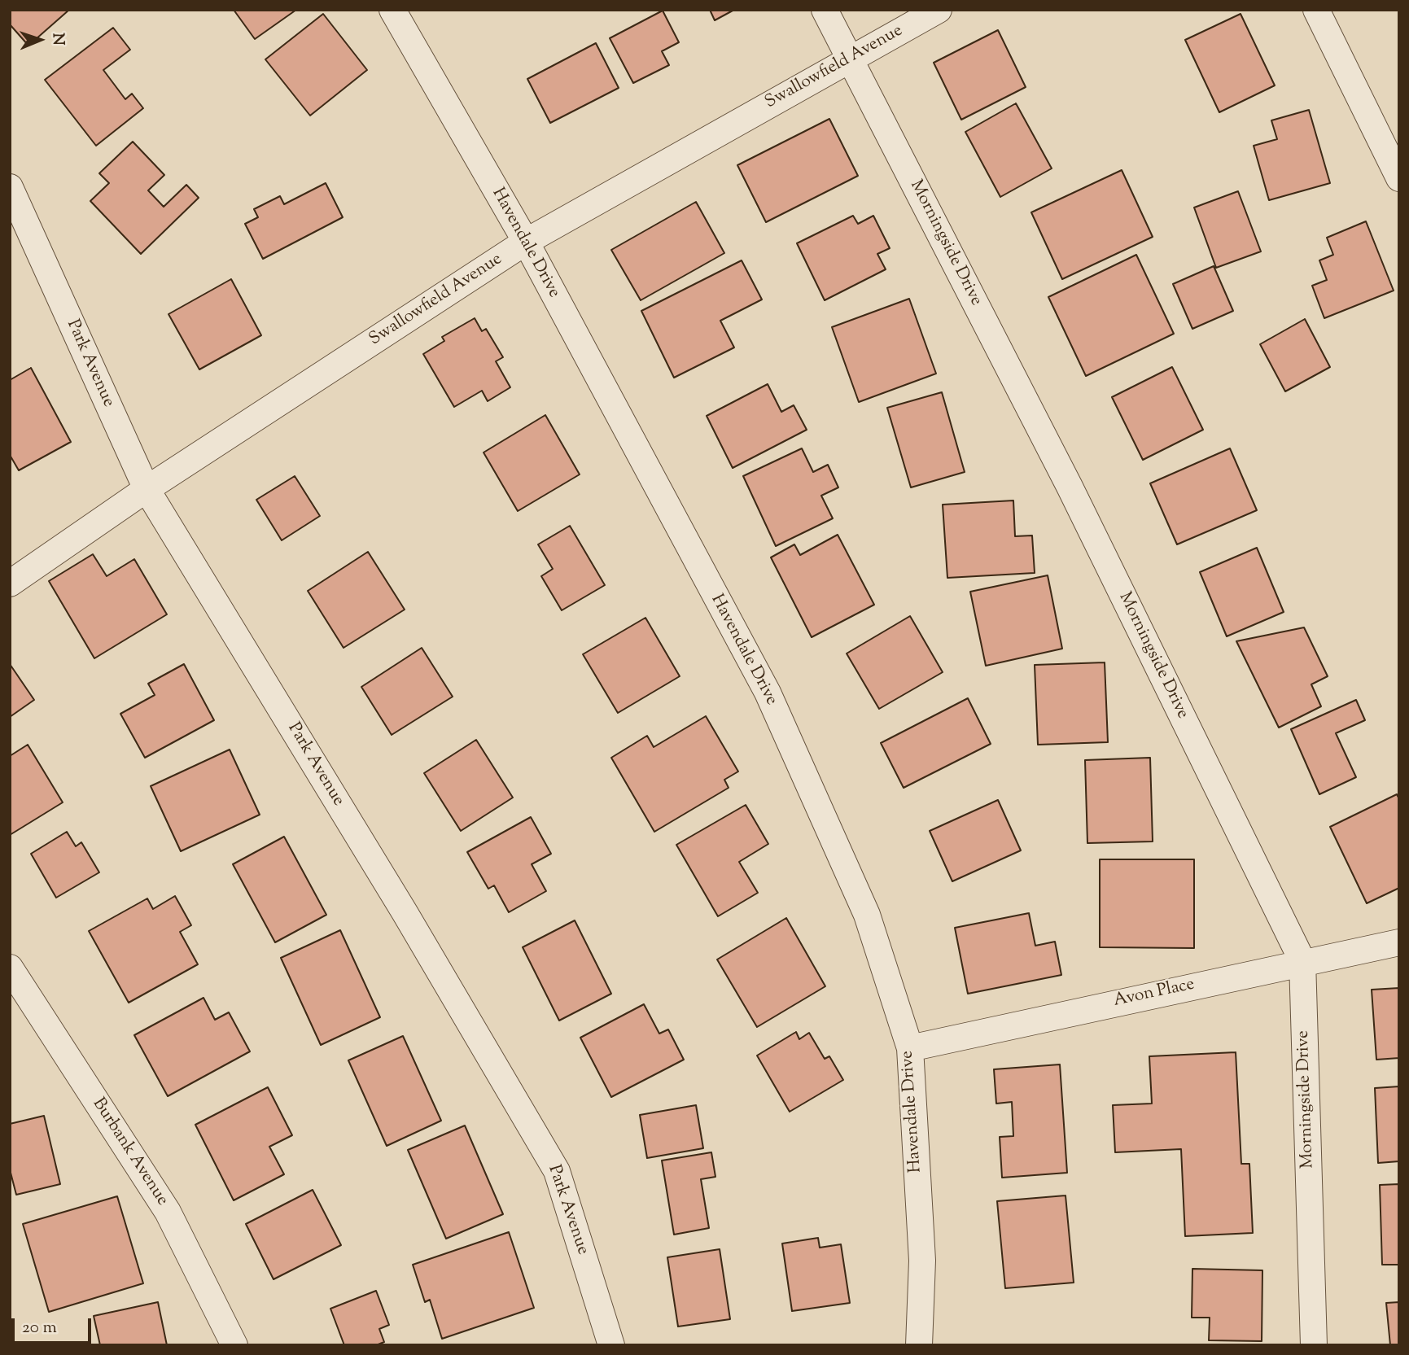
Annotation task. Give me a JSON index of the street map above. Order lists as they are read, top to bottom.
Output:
{
  "streets": {
    "street": [
      "Swallowfield Avenue",
      "Havendale Drive",
      "Morningside Drive",
      "Park Avenue",
      "Avon Place",
      "Burbank Avenue"
    ]
  },
  "crossings": [
    ["Swallowfield Avenue", "Havendale Drive"],
    ["Swallowfield Avenue", "Morningside Drive"],
    ["Swallowfield Avenue", "Park Avenue"],
    ["Havendale Drive", "Avon Place"],
    ["Morningside Drive", "Avon Place"]
  ],
  "scale_bar": "20 m",
  "north": "right"
}
